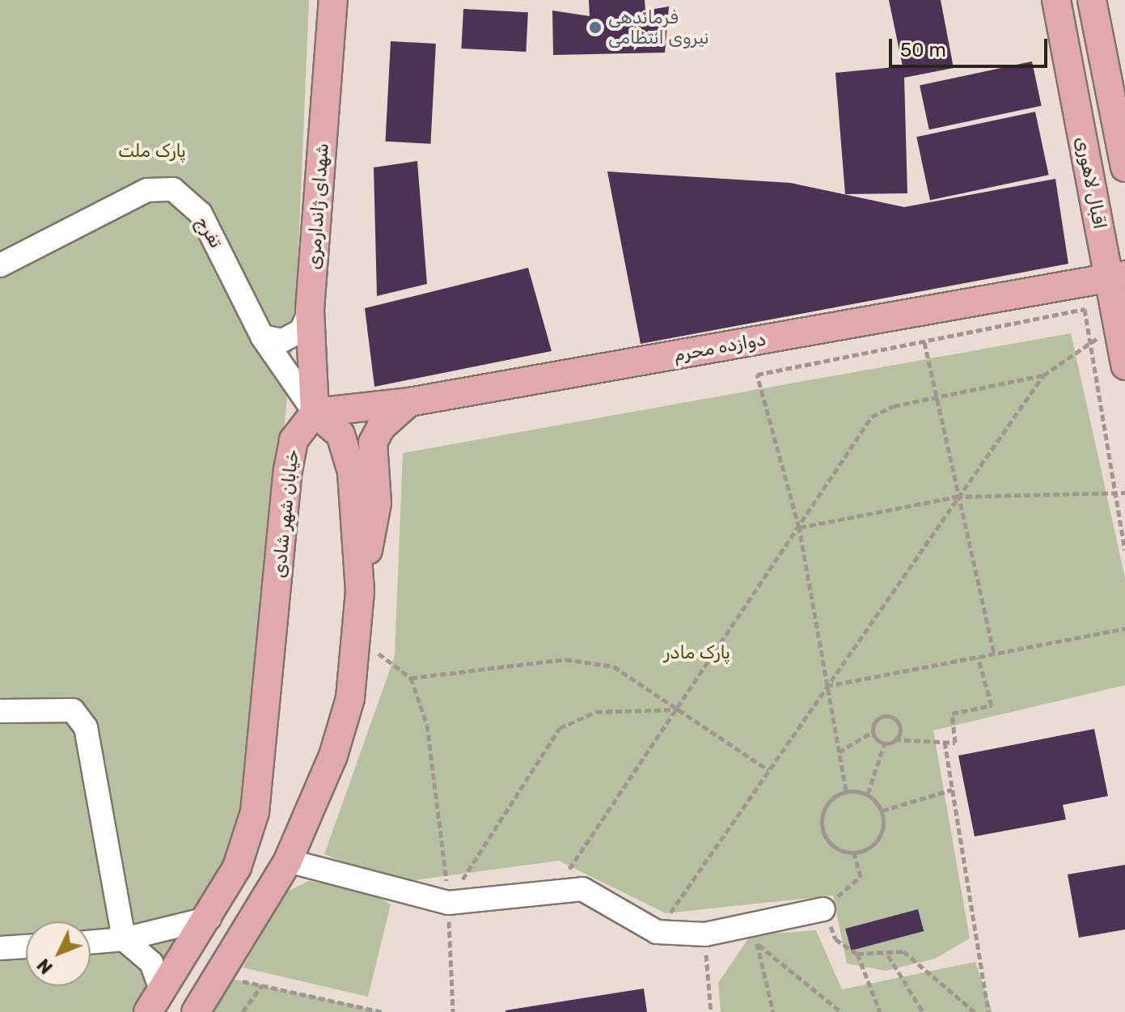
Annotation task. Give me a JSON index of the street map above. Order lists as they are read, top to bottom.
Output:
{
  "streets": {
    "main road": [
      "اقبال لاهوری",
      "شهدای ژاندارمری",
      "دوازده محرم",
      "خیابان شهر شادی"
    ],
    "street": ["تفرج"]
  },
  "crossings": [
    ["اقبال لاهوری", "دوازده محرم"],
    ["شهدای ژاندارمری", "تفرج"],
    ["شهدای ژاندارمری", "دوازده محرم"],
    ["شهدای ژاندارمری", "خیابان شهر شادی"],
    ["تفرج", "دوازده محرم"],
    ["تفرج", "خیابان شهر شادی"],
    ["دوازده محرم", "خیابان شهر شادی"]
  ],
  "parks": ["پارک ملت", "پارک مادر"],
  "places": ["فرماندهی نیروی انتظامی"],
  "scale_bar": "50 m",
  "north": "bottom left"
}
